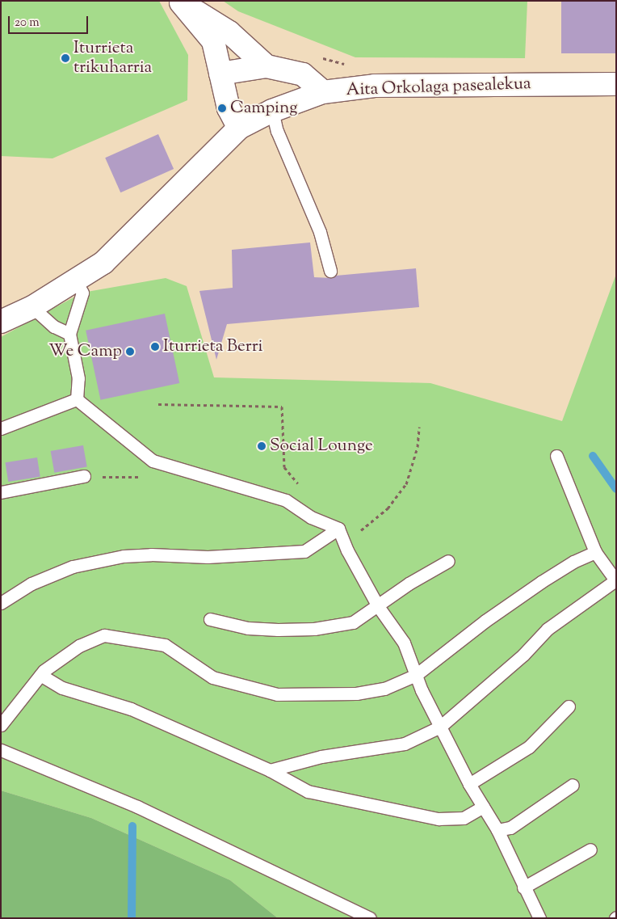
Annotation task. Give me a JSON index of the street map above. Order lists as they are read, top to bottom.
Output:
{
  "streets": {
    "street": ["Aita Orkolaga pasealekua"]
  },
  "places": [
    "Iturrieta trikuharria",
    "Camping",
    "Iturrieta Berri",
    "We Camp",
    "Social Lounge"
  ],
  "scale_bar": "20 m"
}
